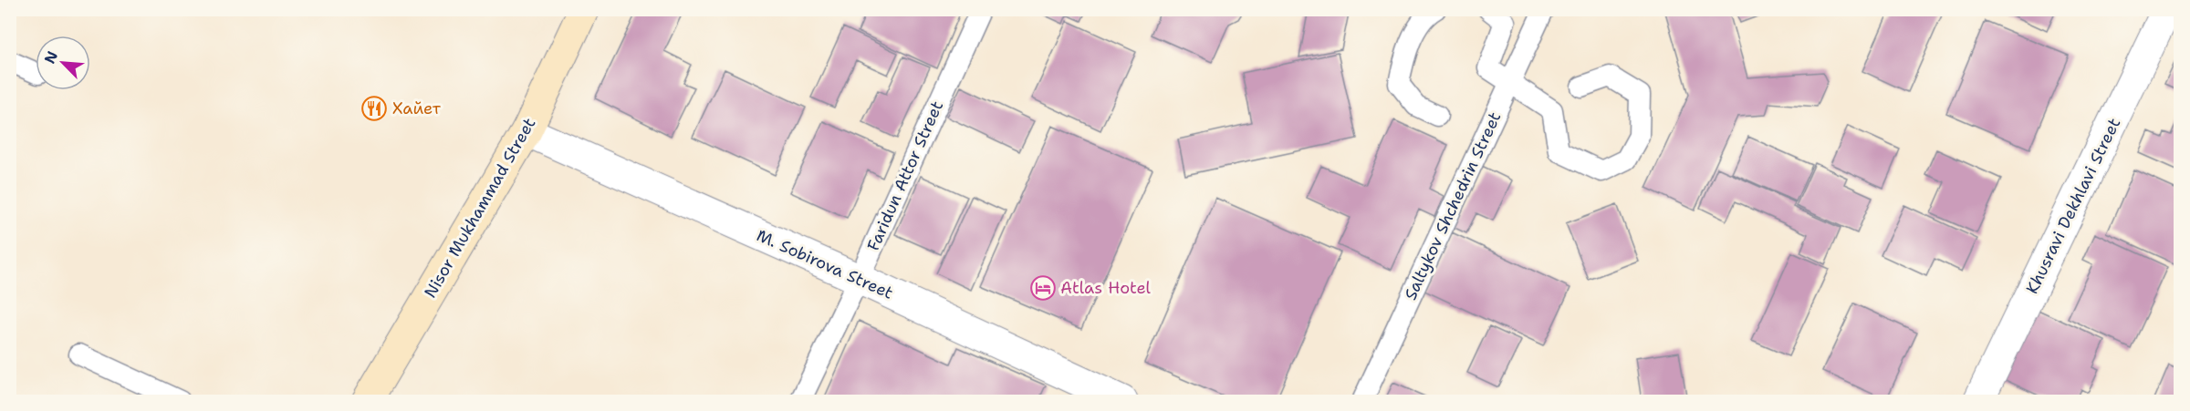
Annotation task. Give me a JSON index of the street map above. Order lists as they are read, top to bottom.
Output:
{
  "streets": {
    "street": ["Khusravi Dekhlavi Street", "Nisor Mukhammad Street", "M. Sobirova Street"],
    "lane": ["Faridun Attor Street", "Saltykov Shchedrin Street"]
  },
  "crossings": [
    ["Faridun Attor Street", "M. Sobirova Street"],
    ["Nisor Mukhammad Street", "M. Sobirova Street"]
  ],
  "places": {
    "restaurant": ["Хайет"],
    "hotel": ["Atlas Hotel"]
  },
  "north": "top left"
}
